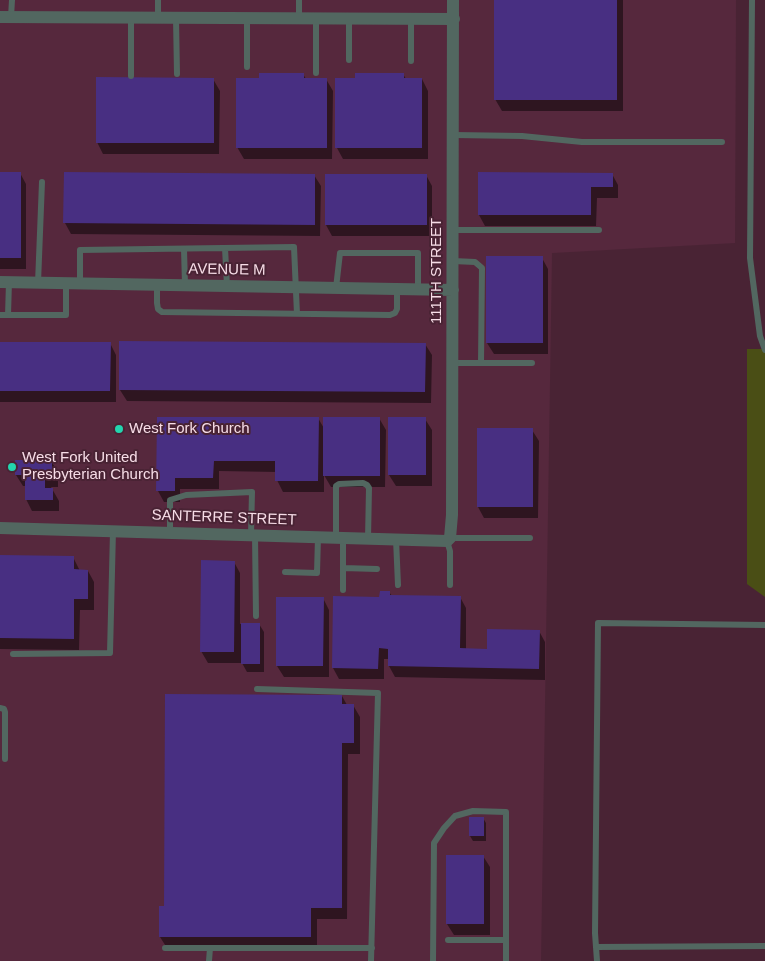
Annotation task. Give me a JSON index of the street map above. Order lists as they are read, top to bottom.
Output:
{
  "streets": {
    "street": ["AVENUE M", "111TH STREET", "SANTERRE STREET"]
  },
  "crossings": [
    ["AVENUE M", "111TH STREET"],
    ["111TH STREET", "SANTERRE STREET"]
  ],
  "places": ["West Fork Church", "West Fork United Presbyterian Church"]
}
